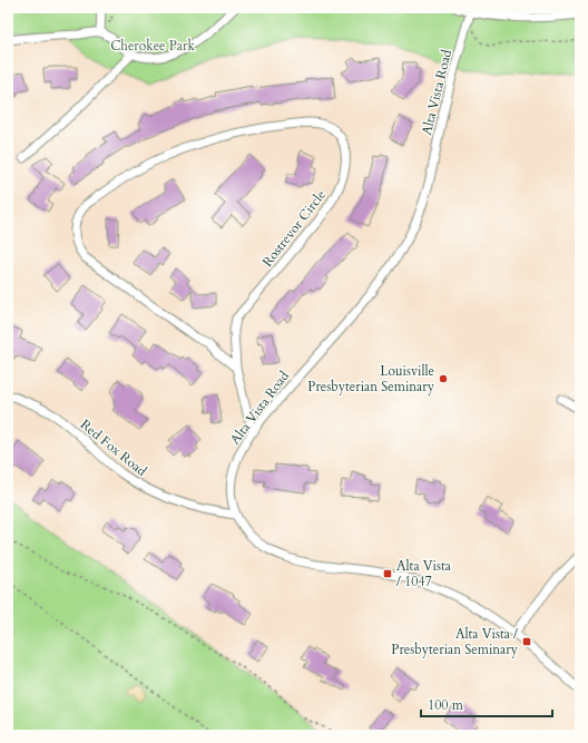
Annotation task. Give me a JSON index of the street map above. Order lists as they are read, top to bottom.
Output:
{
  "streets": {
    "street": ["Alta Vista Road", "Rostrevor Circle", "Red Fox Road"]
  },
  "crossings": [
    ["Alta Vista Road", "Rostrevor Circle"],
    ["Alta Vista Road", "Red Fox Road"]
  ],
  "parks": ["Cherokee Park"],
  "places": {
    "other": ["Louisville Presbyterian Seminary"],
    "transit": ["Alta Vista / 1047", "Alta Vista / Presbyterian Seminary"]
  },
  "scale_bar": "100 m"
}
